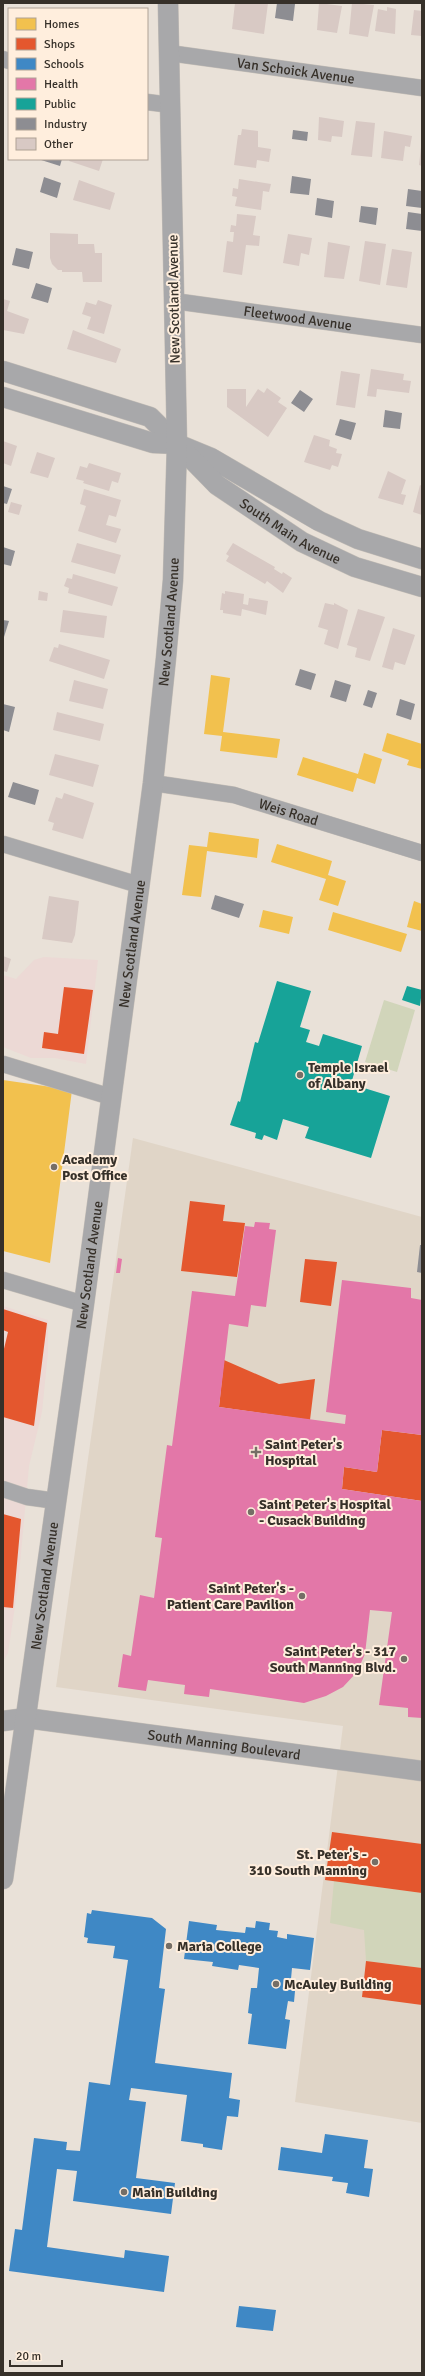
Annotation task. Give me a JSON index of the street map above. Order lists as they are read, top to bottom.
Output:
{
  "streets": {
    "street": [
      "Van Schoick Avenue",
      "New Scotland Avenue",
      "Fleetwood Avenue",
      "South Main Avenue",
      "Weis Road",
      "South Manning Boulevard"
    ]
  },
  "crossings": [
    ["Van Schoick Avenue", "New Scotland Avenue"],
    ["New Scotland Avenue", "Fleetwood Avenue"],
    ["New Scotland Avenue", "South Main Avenue"],
    ["New Scotland Avenue", "Weis Road"],
    ["New Scotland Avenue", "South Manning Boulevard"]
  ],
  "places": {
    "other": [
      "Temple Israel of Albany",
      "Academy Post Office",
      "Saint Peter's Hospital - Cusack Building",
      "Saint Peter's - Patient Care Pavilion",
      "Saint Peter's - 317 South Manning Blvd.",
      "St. Peter's - 310 South Manning",
      "Maria College",
      "McAuley Building",
      "Main Building"
    ],
    "health": ["Saint Peter's Hospital"]
  },
  "legend": [
    "Homes",
    "Shops",
    "Schools",
    "Health",
    "Public",
    "Industry",
    "Other"
  ],
  "scale_bar": "20 m"
}
